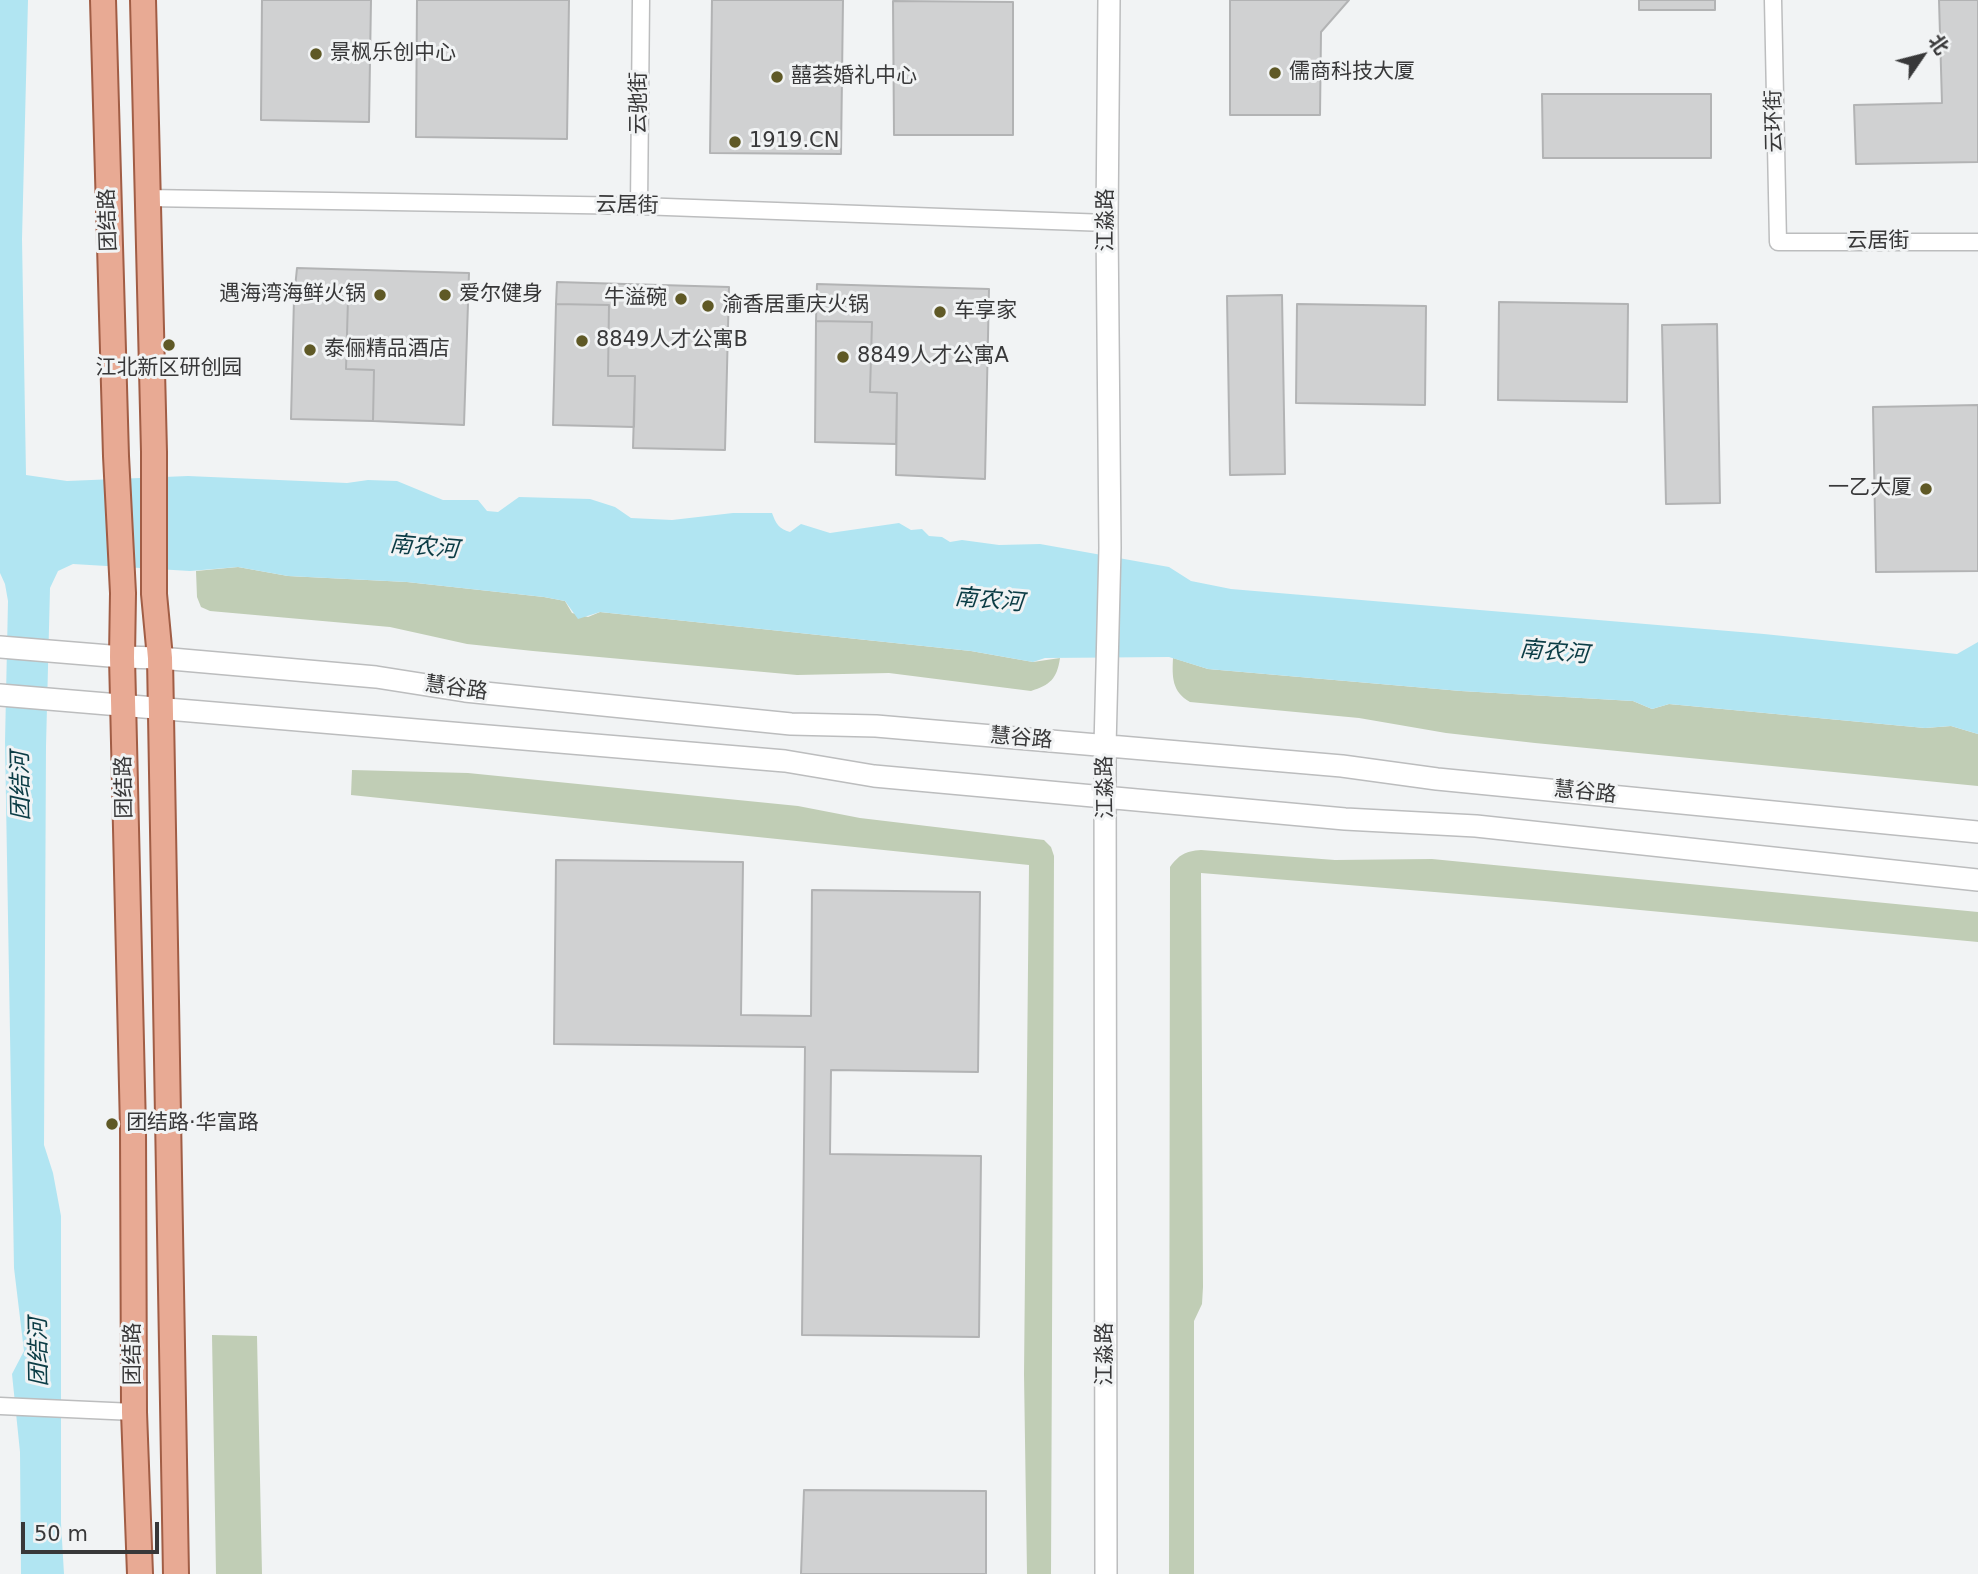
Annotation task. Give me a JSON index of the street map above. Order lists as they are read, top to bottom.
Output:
{
  "streets": {
    "main road": ["团结路", "江淼路", "慧谷路"],
    "street": ["云驰街", "云环街", "云居街"]
  },
  "crossings": [
    ["云驰街", "云居街"],
    ["云环街", "云居街"],
    ["云居街", "团结路"],
    ["云居街", "江淼路"],
    ["团结路", "慧谷路"],
    ["江淼路", "慧谷路"]
  ],
  "water": ["南农河", "团结河"],
  "places": [
    "景枫乐创中心",
    "儒商科技大厦",
    "囍荟婚礼中心",
    "1919.CN",
    "遇海湾海鲜火锅",
    "爱尔健身",
    "牛溢碗",
    "渝香居重庆火锅",
    "车享家",
    "8849人才公寓B",
    "江北新区研创园",
    "泰俪精品酒店",
    "8849人才公寓A",
    "一乙大厦",
    "团结路·华富路"
  ],
  "scale_bar": "50 m",
  "north": "top right"
}
